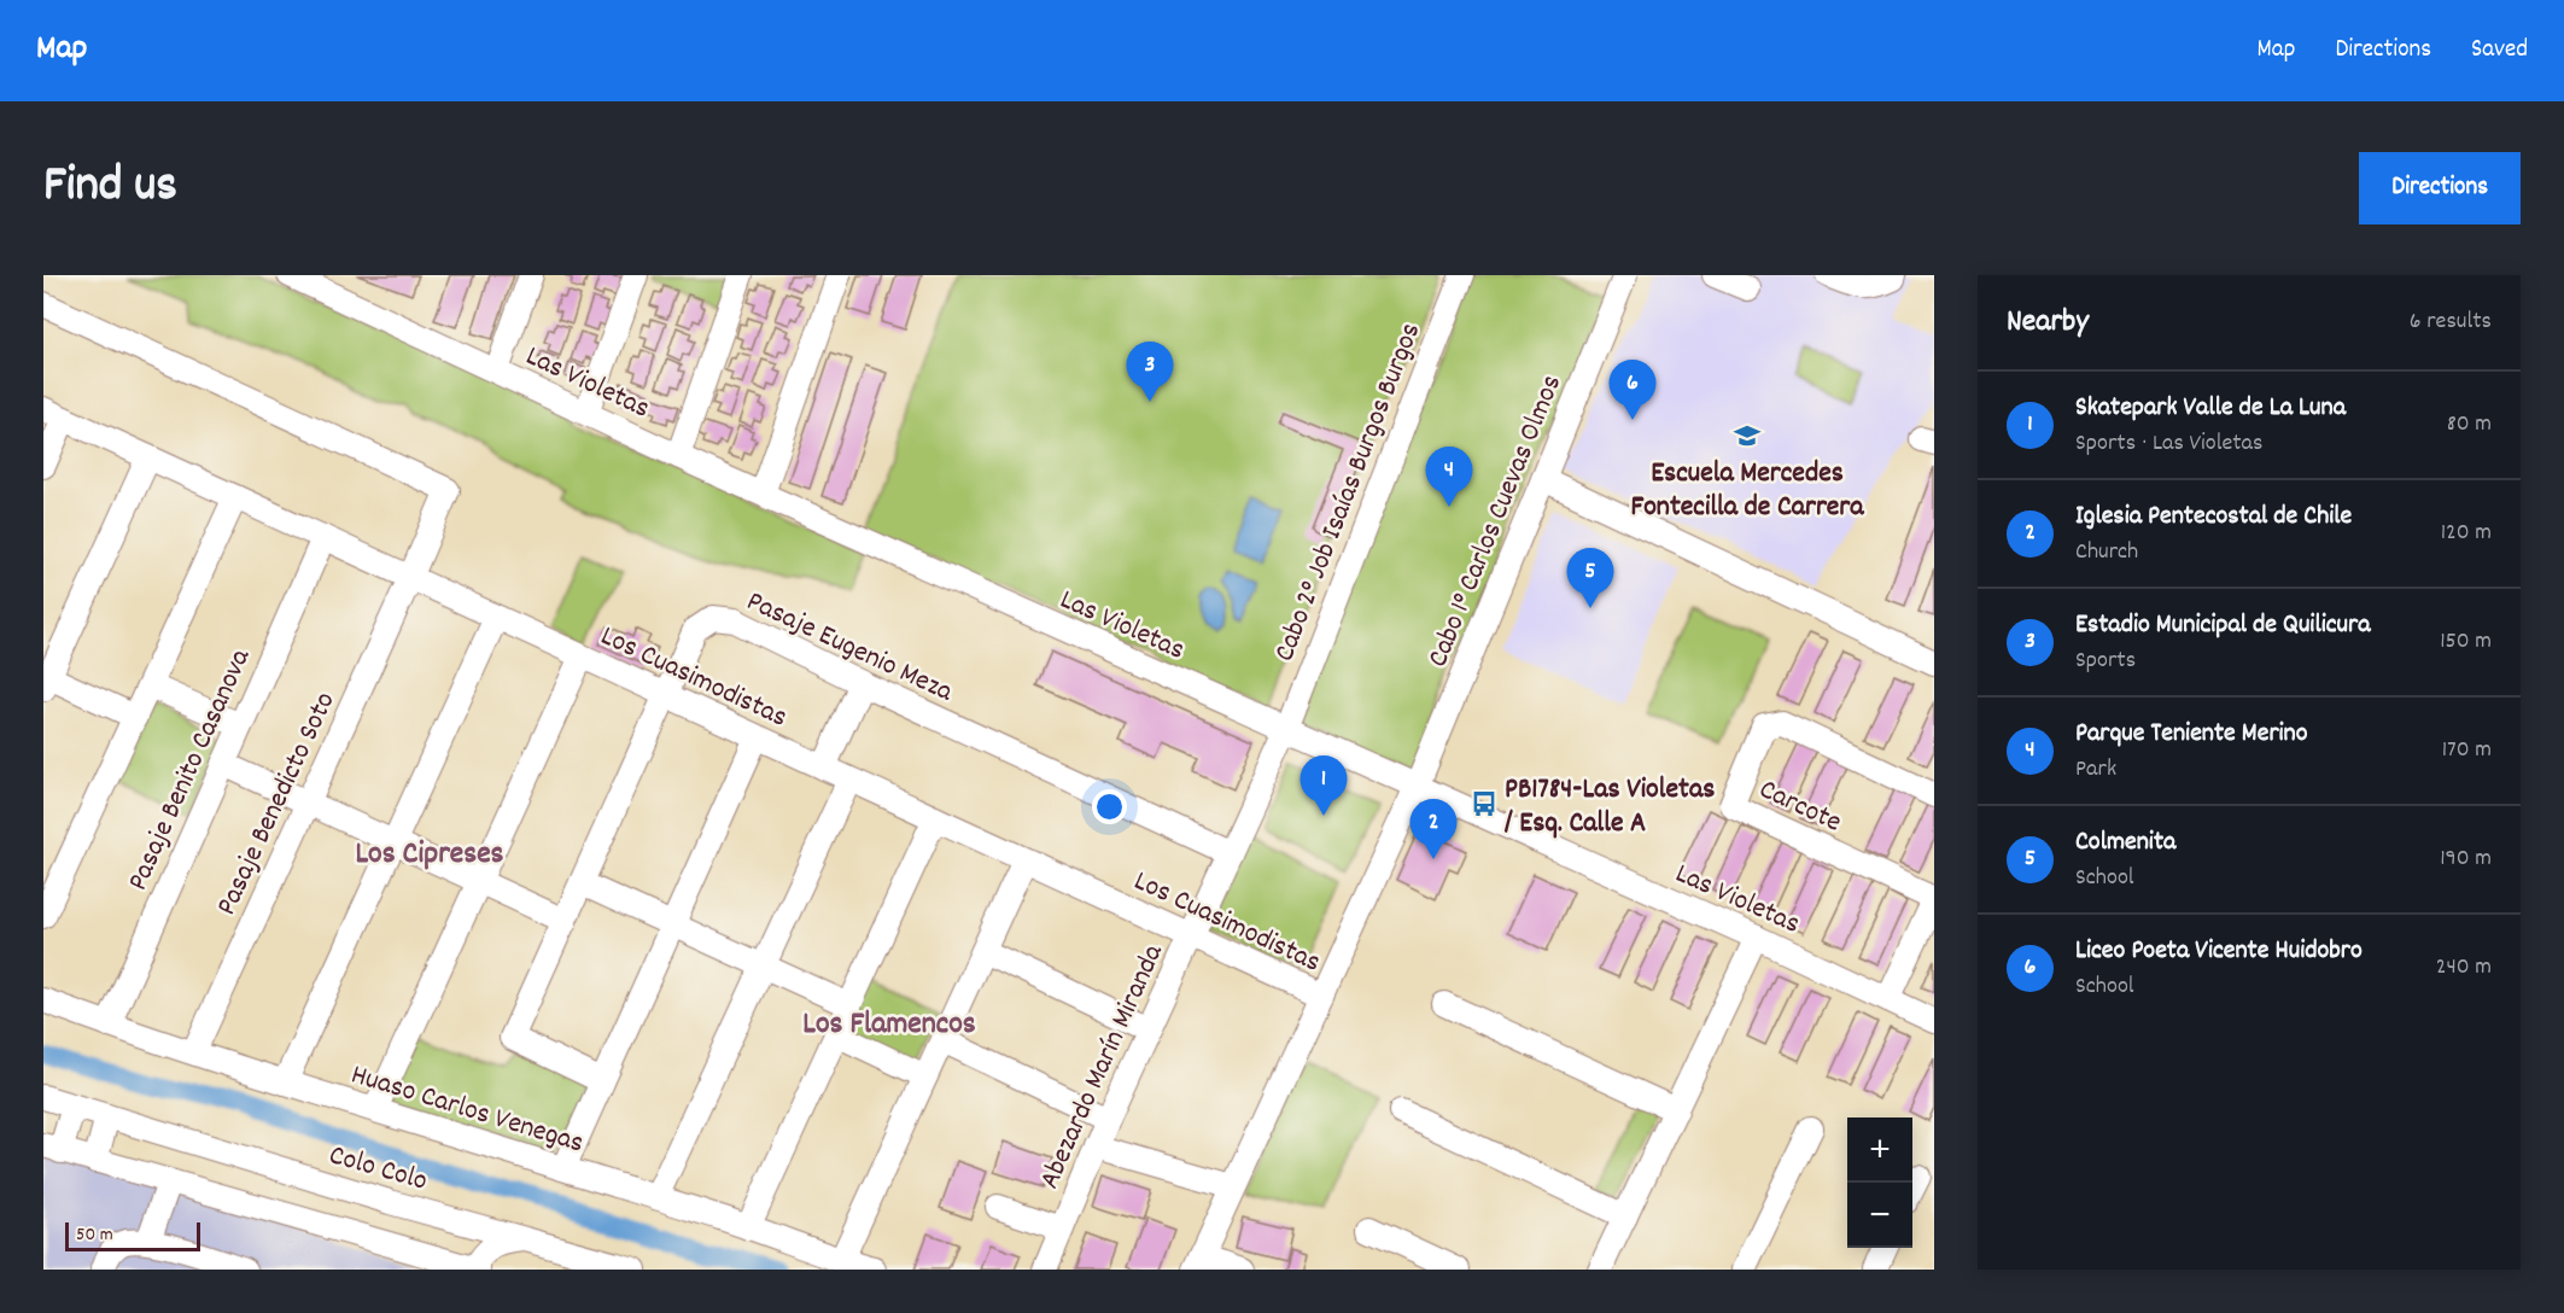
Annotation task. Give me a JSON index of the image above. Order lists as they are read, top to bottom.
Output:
{
  "streets": {
    "street": [
      "Las Violetas",
      "Cabo 2° Job Isaías Burgos Burgos",
      "Cabo 1° Carlos Cuevas Olmos",
      "Pasaje Eugenio Meza",
      "Los Cuasimodistas",
      "Pasaje Benito Casanova",
      "Pasaje Benedicto Soto",
      "Carcote",
      "Abezardo Marín Miranda",
      "Huaso Carlos Venegas",
      "Colo Colo"
    ]
  },
  "crossings": [
    ["Las Violetas", "Cabo 2° Job Isaías Burgos Burgos"],
    ["Las Violetas", "Cabo 1° Carlos Cuevas Olmos"],
    ["Las Violetas", "Abezardo Marín Miranda"],
    ["Cabo 2° Job Isaías Burgos Burgos", "Abezardo Marín Miranda"],
    ["Cabo 1° Carlos Cuevas Olmos", "Los Cuasimodistas"],
    ["Pasaje Eugenio Meza", "Los Cuasimodistas"],
    ["Pasaje Eugenio Meza", "Abezardo Marín Miranda"],
    ["Los Cuasimodistas", "Pasaje Benito Casanova"],
    ["Los Cuasimodistas", "Pasaje Benedicto Soto"],
    ["Los Cuasimodistas", "Abezardo Marín Miranda"],
    ["Pasaje Benito Casanova", "Huaso Carlos Venegas"],
    ["Pasaje Benedicto Soto", "Huaso Carlos Venegas"]
  ],
  "districts": ["Los Cipreses", "Los Flamencos"],
  "places": {
    "school or university": ["Escuela Mercedes Fontecilla de Carrera"],
    "bus stop": ["PB1784-Las Violetas / Esq. Calle A"]
  },
  "scale_bar": "50 m",
  "page": {
    "header": "Map",
    "nav": ["Map", "Directions", "Saved"],
    "title": "Find us",
    "buttons": "Directions",
    "heading": ["Nearby", "6 results"],
    "pins": [
      "3",
      "6",
      "4",
      "5",
      "1",
      "2"
    ],
    "list": [
      {
        "mark": "1",
        "name": "Skatepark Valle de La Luna",
        "note": "Sports · Las Violetas",
        "value": "80 m"
      },
      {
        "mark": "2",
        "name": "Iglesia Pentecostal de Chile",
        "note": "Church",
        "value": "120 m"
      },
      {
        "mark": "3",
        "name": "Estadio Municipal de Quilicura",
        "note": "Sports",
        "value": "150 m"
      },
      {
        "mark": "4",
        "name": "Parque Teniente Merino",
        "note": "Park",
        "value": "170 m"
      },
      {
        "mark": "5",
        "name": "Colmenita",
        "note": "School",
        "value": "190 m"
      },
      {
        "mark": "6",
        "name": "Liceo Poeta Vicente Huidobro",
        "note": "School",
        "value": "240 m"
      }
    ],
    "map_buttons": ["+", "−"],
    "scale": "50 m"
  }
}
